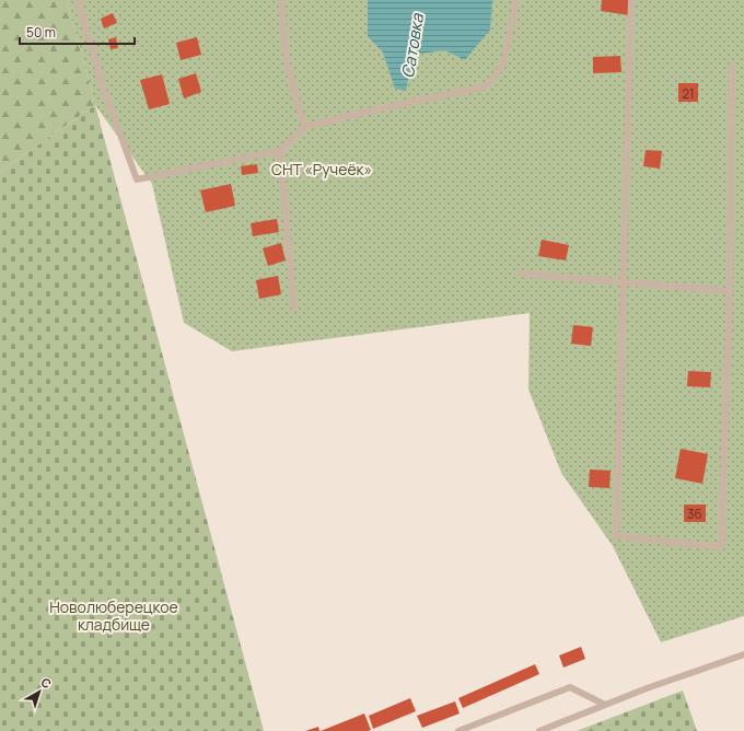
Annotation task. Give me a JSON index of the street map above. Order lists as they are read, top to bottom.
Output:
{
  "water": ["Сатовка"],
  "parks": ["СНТ «Ручеёк»", "Новолюберецкое кладбище"],
  "house_numbers": ["21", "36"],
  "scale_bar": "50 m",
  "north": "top right"
}
